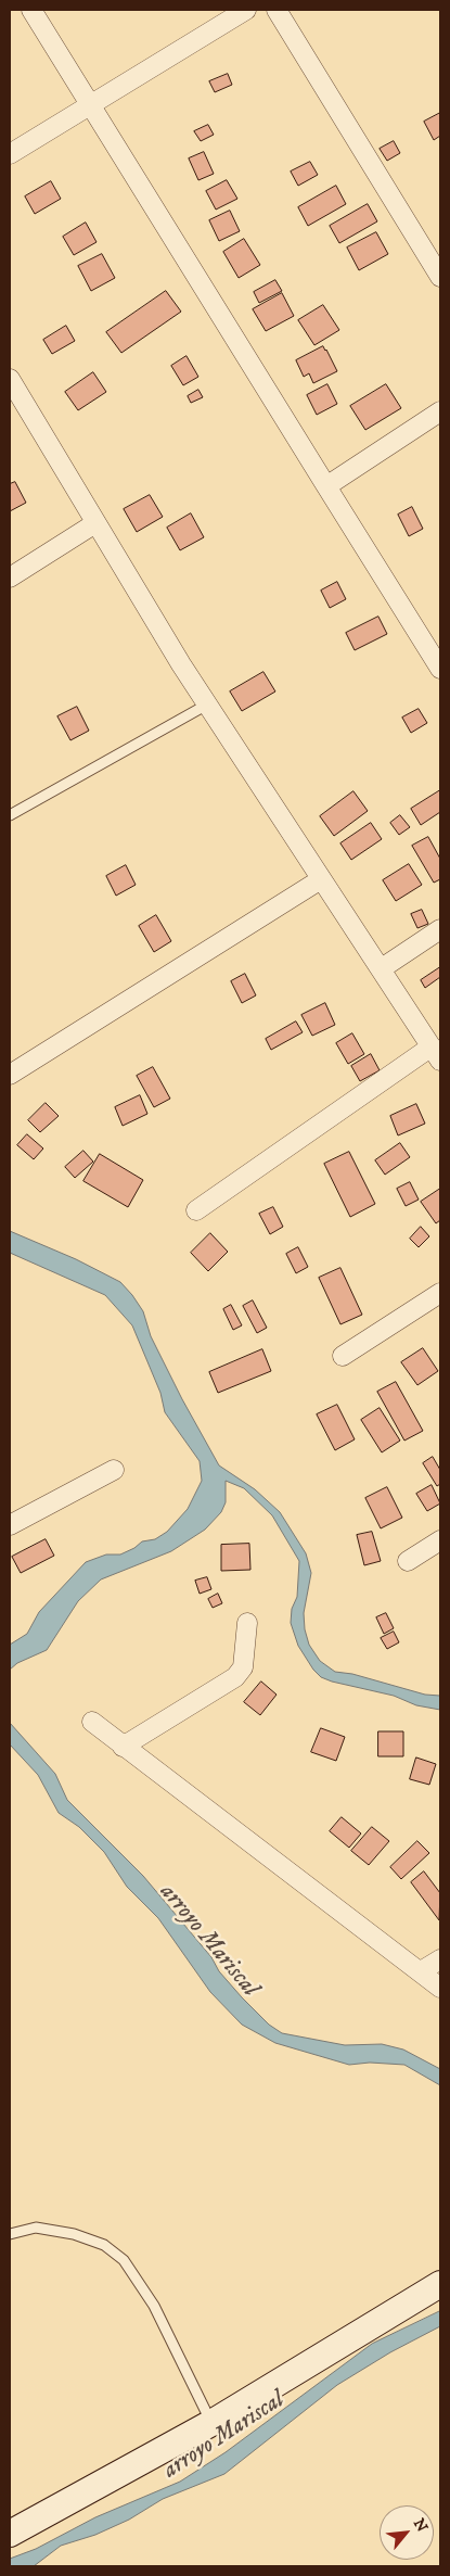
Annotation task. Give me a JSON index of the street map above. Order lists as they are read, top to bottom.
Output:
{
  "water": ["arroyo Mariscal"],
  "north": "top right"
}
